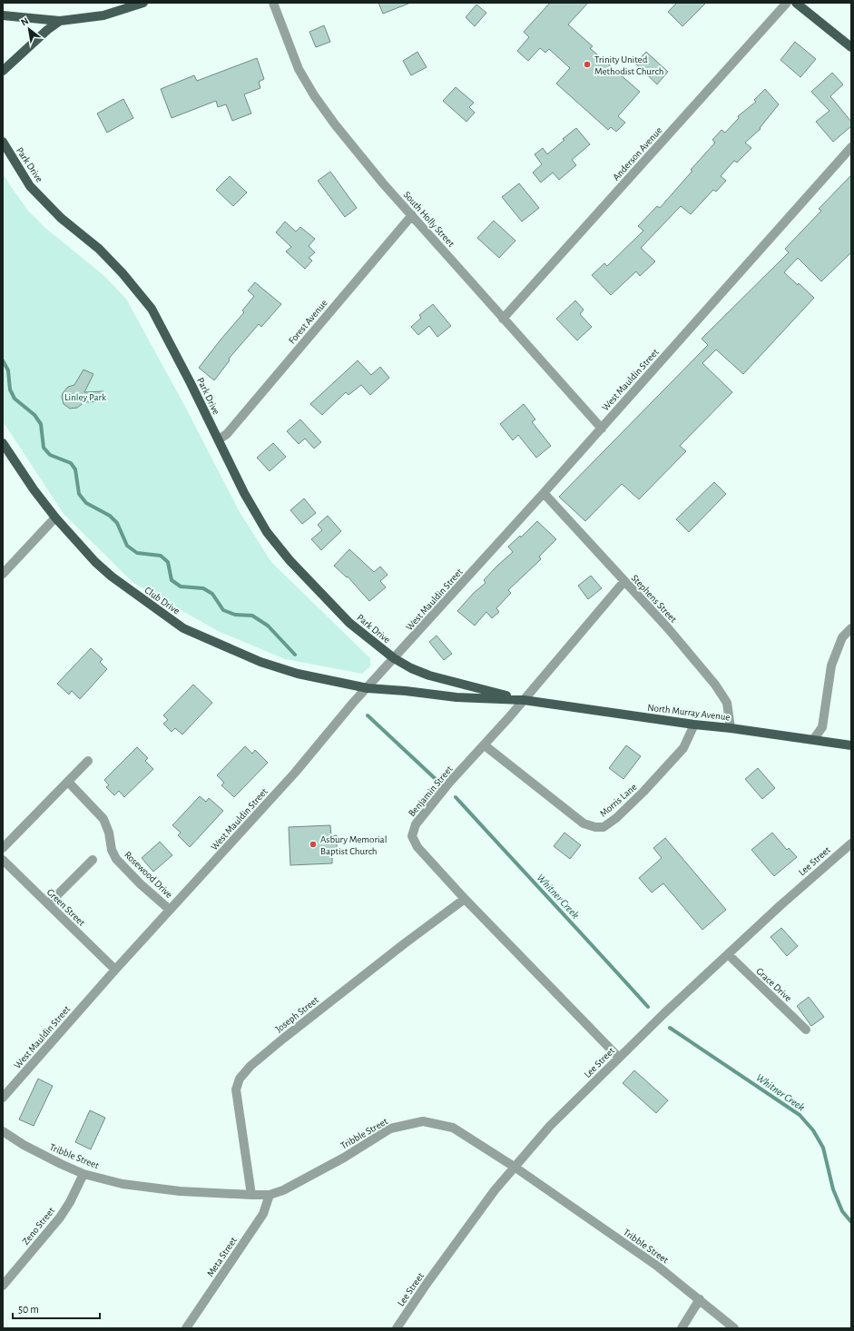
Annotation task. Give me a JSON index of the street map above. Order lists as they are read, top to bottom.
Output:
{
  "streets": {
    "main road": ["Park Drive", "Club Drive", "North Murray Avenue"],
    "street": [
      "Anderson Avenue",
      "South Holly Street",
      "Forest Avenue",
      "West Mauldin Street",
      "Stephens Street",
      "Benjamin Street",
      "Morris Lane",
      "Lee Street",
      "Rosewood Drive",
      "Green Street",
      "Grace Drive",
      "Joseph Street",
      "Tribble Street",
      "Zeno Street",
      "Meta Street"
    ]
  },
  "crossings": [
    ["Anderson Avenue", "South Holly Street"],
    ["Park Drive", "Forest Avenue"],
    ["Park Drive", "West Mauldin Street"],
    ["Park Drive", "North Murray Avenue"],
    ["South Holly Street", "Forest Avenue"],
    ["South Holly Street", "West Mauldin Street"],
    ["West Mauldin Street", "Stephens Street"],
    ["West Mauldin Street", "Club Drive"],
    ["West Mauldin Street", "North Murray Avenue"],
    ["West Mauldin Street", "Rosewood Drive"],
    ["West Mauldin Street", "Green Street"],
    ["Stephens Street", "North Murray Avenue"],
    ["Stephens Street", "Benjamin Street"],
    ["Club Drive", "North Murray Avenue"],
    ["North Murray Avenue", "Benjamin Street"],
    ["North Murray Avenue", "Morris Lane"],
    ["Benjamin Street", "Morris Lane"],
    ["Benjamin Street", "Lee Street"],
    ["Benjamin Street", "Joseph Street"],
    ["Lee Street", "Grace Drive"],
    ["Lee Street", "Tribble Street"],
    ["Joseph Street", "Tribble Street"],
    ["Tribble Street", "Zeno Street"],
    ["Tribble Street", "Meta Street"]
  ],
  "water": ["Whitner Creek"],
  "parks": ["Linley Park"],
  "places": ["Trinity United Methodist Church", "Asbury Memorial Baptist Church"],
  "scale_bar": "50 m",
  "north": "top left"
}
